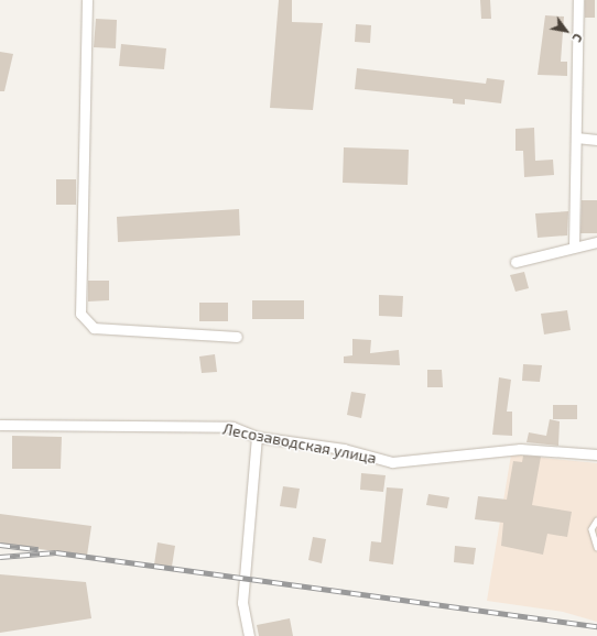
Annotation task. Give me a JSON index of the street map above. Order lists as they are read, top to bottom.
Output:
{
  "streets": {
    "street": ["Лесозаводская улица"]
  },
  "north": "bottom right"
}
